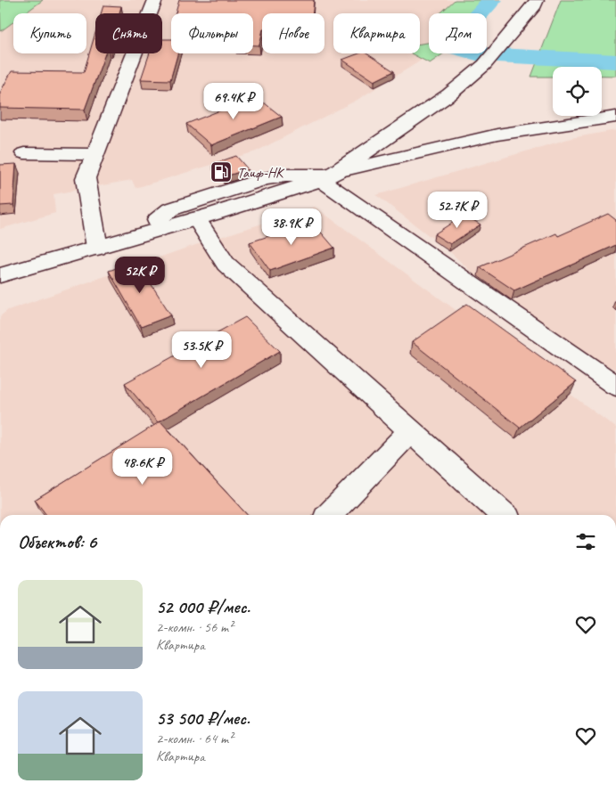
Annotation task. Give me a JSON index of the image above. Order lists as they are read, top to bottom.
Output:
{
  "places": {
    "fuel station": ["Таиф-НК"]
  },
  "page": {
    "chip": [
      "Купить",
      "Снять",
      "Фильтры",
      "Новое",
      "Квартира",
      "Дом"
    ],
    "price": [
      "69.4K ₽",
      "52.7K ₽",
      "38.9K ₽",
      "52K ₽",
      "53.5K ₽",
      "48.6K ₽"
    ],
    "heading": "Объектов: 6",
    "list": [
      {
        "name": "52 000 ₽/мес.",
        "note": "2-комн. · 56 m² · Квартира"
      },
      {
        "name": "53 500 ₽/мес.",
        "note": "2-комн. · 64 m² · Квартира"
      }
    ]
  }
}
